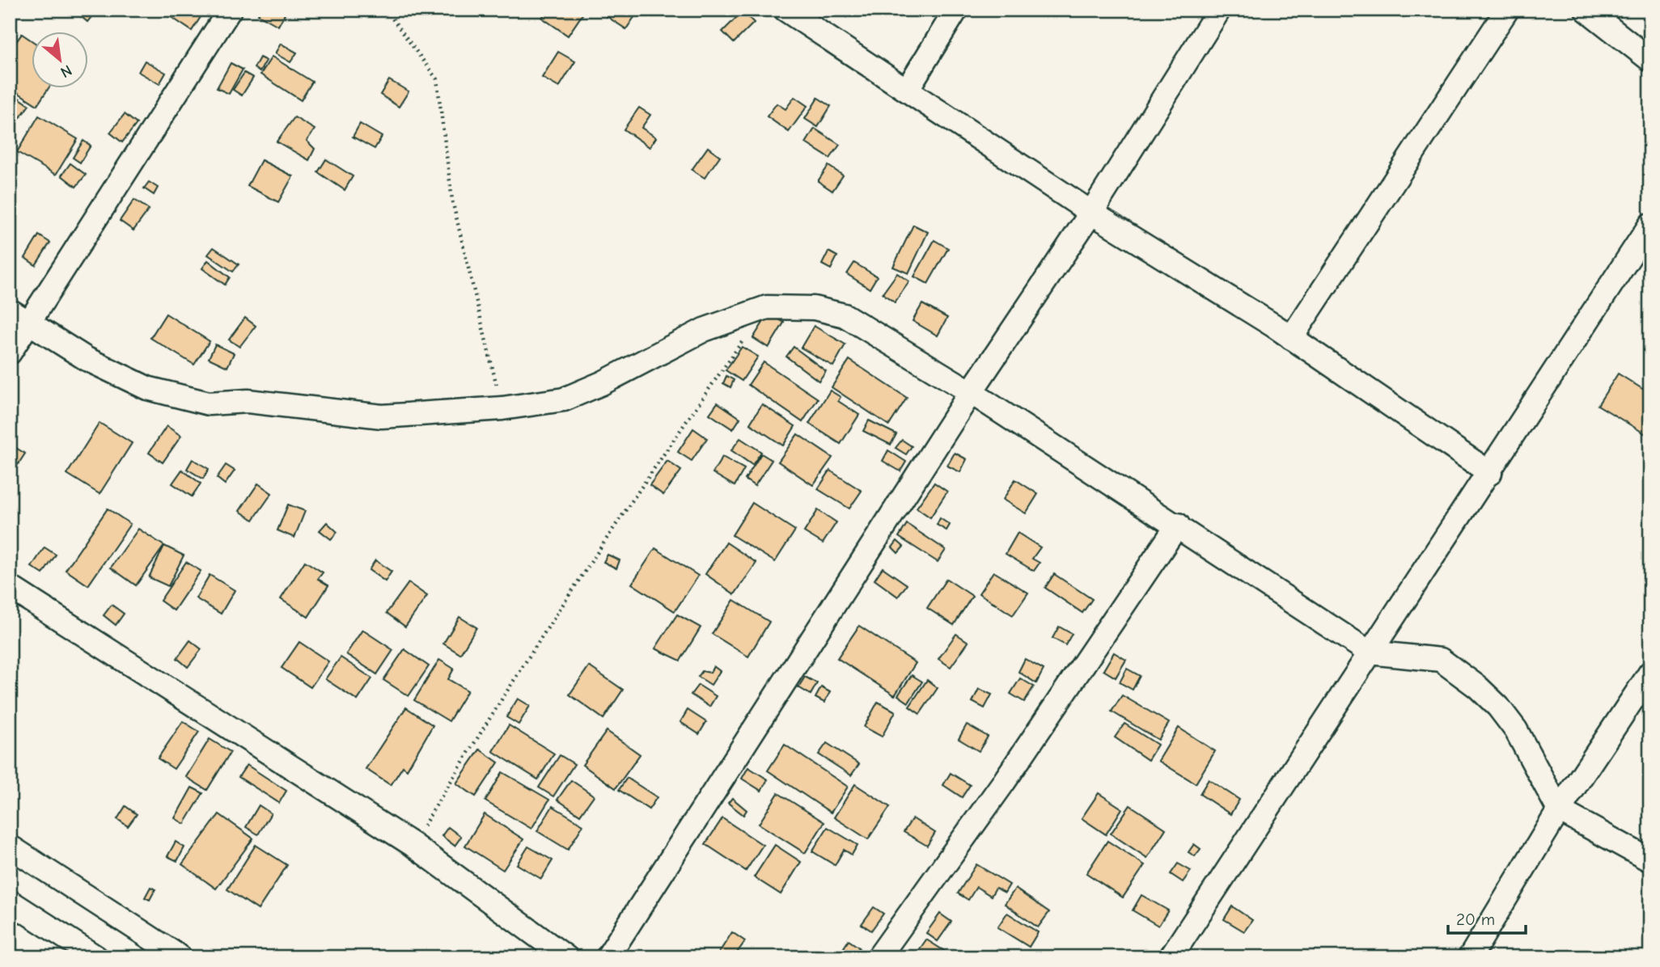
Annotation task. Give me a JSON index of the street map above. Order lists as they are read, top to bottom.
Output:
{
  "scale_bar": "20 m",
  "north": "bottom right"
}
